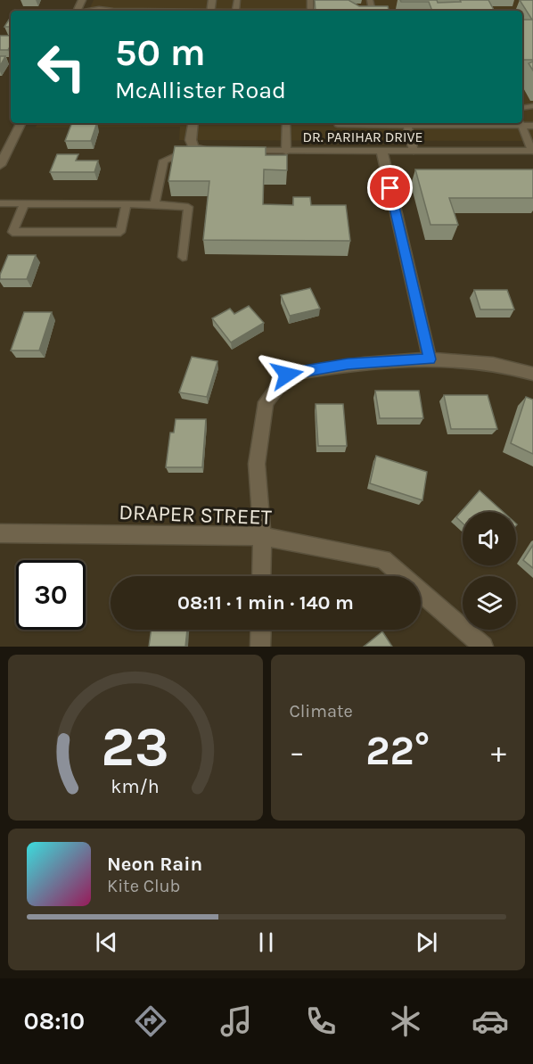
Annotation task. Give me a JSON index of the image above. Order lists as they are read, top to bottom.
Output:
{
  "streets": {
    "street": ["DR. PARIHAR DRIVE", "DRAPER STREET"]
  },
  "page": {
    "turn": ["50 m", "McAllister Road"],
    "limit": "30",
    "trip": "08:11 · 1 min · 140 m",
    "tile": "Climate",
    "heat": ["−", "22°", "+"],
    "song": ["Neon Rain", "Kite Club"],
    "tabs": "08:10",
    "gauge": ["23", "km/h"]
  }
}
